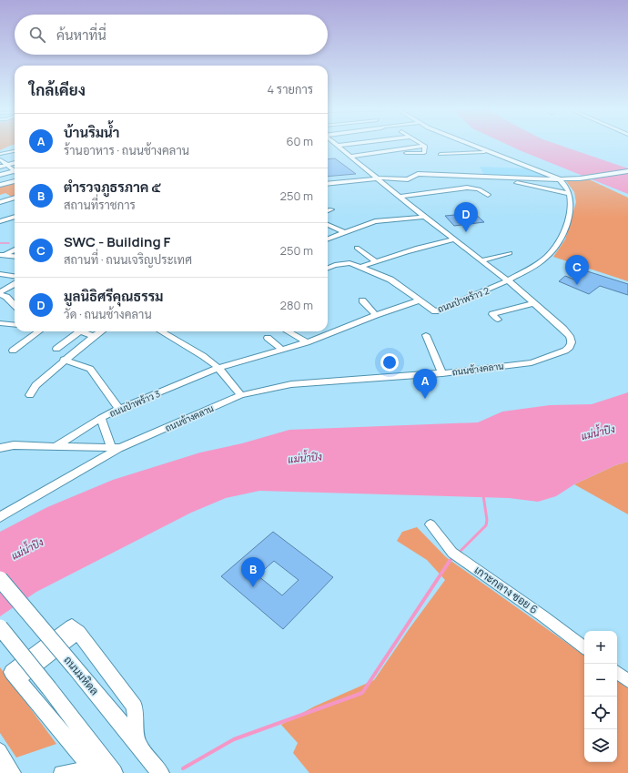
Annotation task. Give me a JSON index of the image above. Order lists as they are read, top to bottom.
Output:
{
  "streets": {
    "main road": ["ถนนมหิดล"],
    "street": [
      "ถนนป่าพร้าว 2",
      "ถนนช้างคลาน",
      "ถนนป่าพร้าว 3",
      "เกาะกลาง ซอย 6"
    ]
  },
  "crossings": [
    ["ถนนป่าพร้าว 2", "ถนนช้างคลาน"],
    ["ถนนป่าพร้าว 2", "ถนนป่าพร้าว 3"],
    ["ถนนช้างคลาน", "ถนนป่าพร้าว 3"]
  ],
  "water": ["แม่น้ำปิง"],
  "page": {
    "search": "ค้นหาที่นี่",
    "heading": ["ใกล้เคียง", "4 รายการ"],
    "list": [
      {
        "mark": "A",
        "name": "บ้านริมน้ำ",
        "note": "ร้านอาหาร · ถนนช้างคลาน",
        "value": "60 m"
      },
      {
        "mark": "B",
        "name": "ตำรวจภูธรภาค ๕",
        "note": "สถานที่ราชการ",
        "value": "250 m"
      },
      {
        "mark": "C",
        "name": "SWC - Building F",
        "note": "สถานที่ · ถนนเจริญประเทศ",
        "value": "250 m"
      },
      {
        "mark": "D",
        "name": "มูลนิธิศรีคุณธรรม",
        "note": "วัด · ถนนช้างคลาน",
        "value": "280 m"
      }
    ],
    "pins": [
      "D",
      "C",
      "A",
      "B"
    ],
    "map_buttons": ["+", "−"]
  }
}
